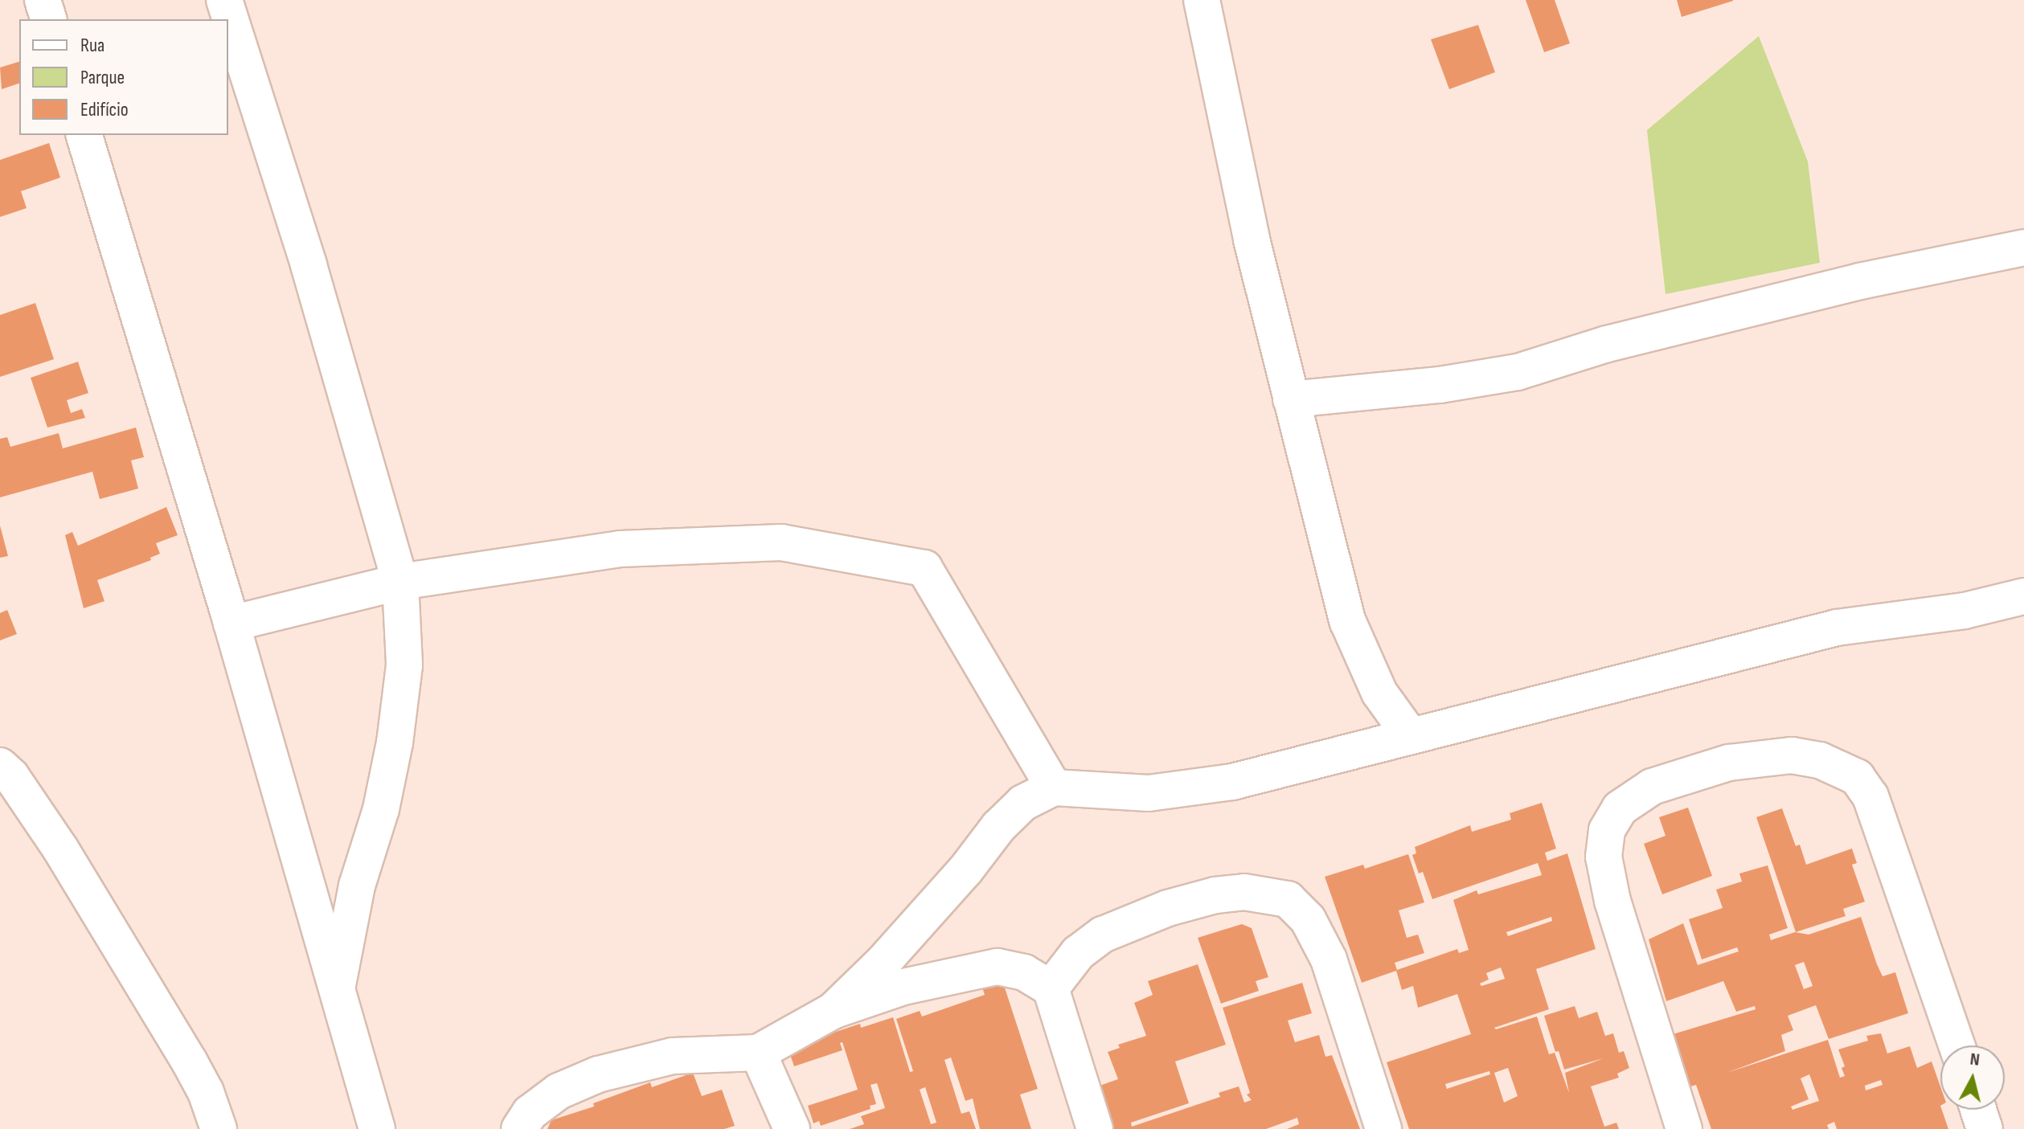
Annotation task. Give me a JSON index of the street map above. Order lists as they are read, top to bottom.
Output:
{
  "legend": ["Rua", "Parque", "Edifício"],
  "north": "top"
}
